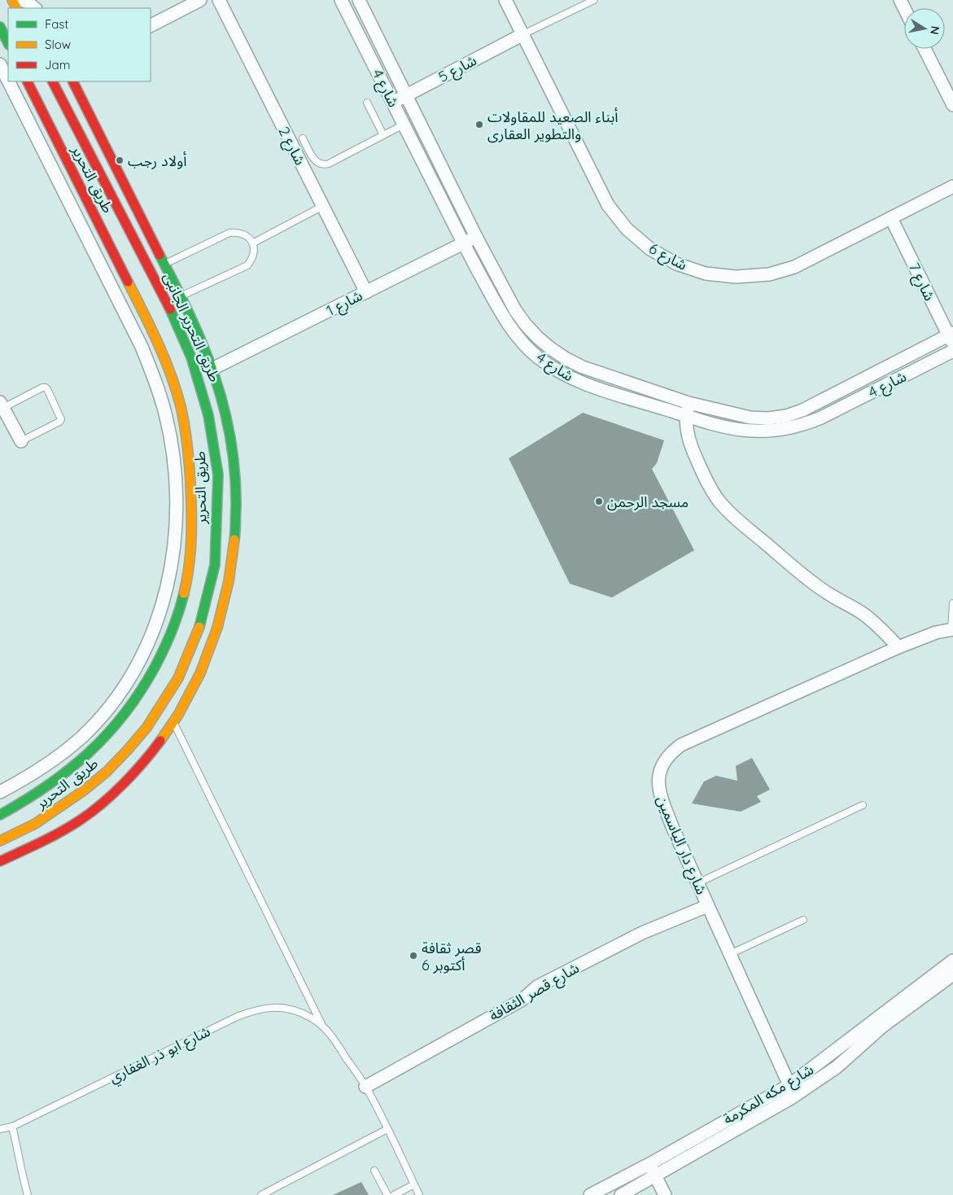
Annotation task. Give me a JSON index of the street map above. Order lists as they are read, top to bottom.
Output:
{
  "streets": {
    "street": [
      "شارع 5",
      "شارع 4",
      "شارع 2",
      "طريق التحرير",
      "شارع 6",
      "شارع 7",
      "شارع 1",
      "طريق التحرير الجانبى",
      "شارع دار الياسمين",
      "شارع قصر الثقافة",
      "شارع مكه المكرمة"
    ],
    "lane": ["شارع ابو ذر الغفاري"]
  },
  "crossings": [
    ["شارع 5", "شارع 4"],
    ["شارع 5", "شارع 6"],
    ["شارع 4", "شارع 7"],
    ["شارع 4", "شارع 1"],
    ["شارع 2", "شارع 1"],
    ["طريق التحرير", "طريق التحرير الجانبى"],
    ["شارع 6", "شارع 7"],
    ["شارع 1", "طريق التحرير الجانبى"],
    ["طريق التحرير الجانبى", "شارع ابو ذر الغفاري"],
    ["شارع دار الياسمين", "شارع قصر الثقافة"],
    ["شارع دار الياسمين", "شارع مكه المكرمة"],
    ["شارع قصر الثقافة", "شارع ابو ذر الغفاري"]
  ],
  "places": [
    "أبناء الصعيد للمقاولات والتطوير العقارى",
    "أولاد رجب",
    "مسجد الرحمن",
    "قصر ثقافة 6 أكتوبر"
  ],
  "legend": ["Fast", "Slow", "Jam"],
  "north": "right"
}
